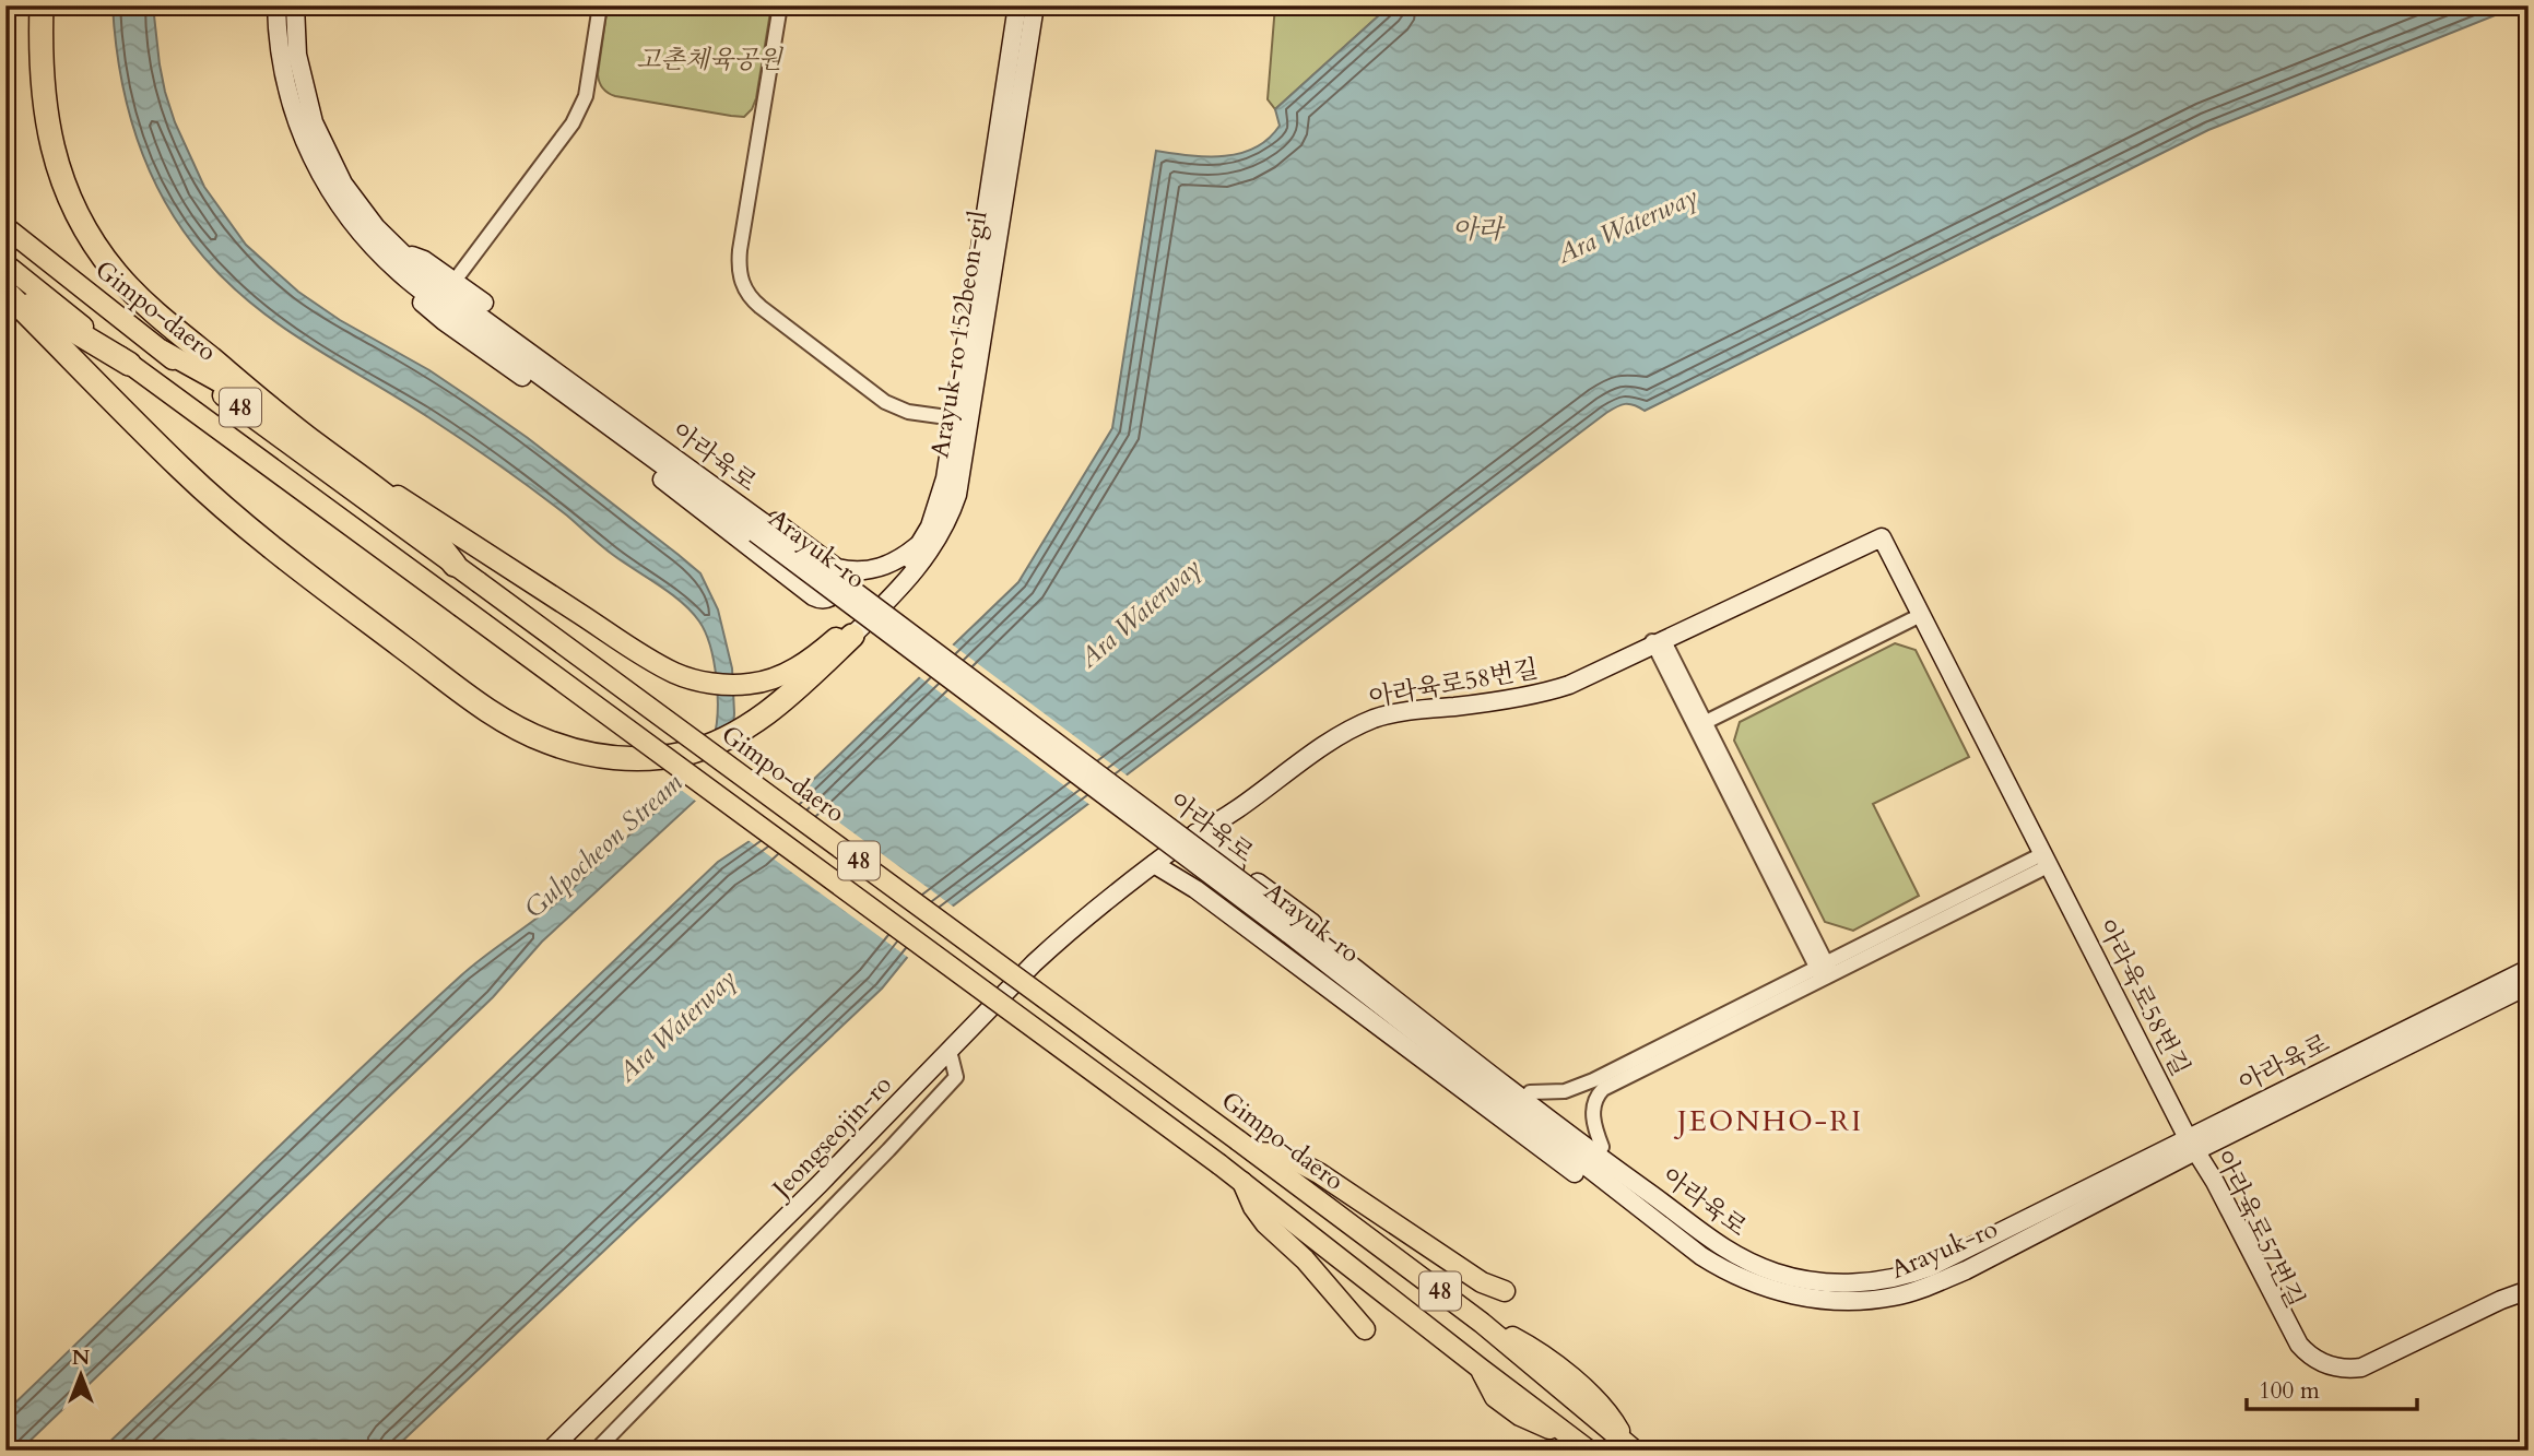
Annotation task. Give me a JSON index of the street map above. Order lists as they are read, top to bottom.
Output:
{
  "streets": {
    "main road": ["Gimpo-daero", "48"],
    "street": [
      "Arayuk-ro 152beon-gil",
      "아라육로",
      "Arayuk-ro",
      "아라육로58번길",
      "Jeongseojin-ro",
      "아라육로57번길"
    ]
  },
  "crossings": [
    ["아라육로", "Arayuk-ro"],
    ["아라육로", "아라육로58번길"],
    ["아라육로", "아라육로57번길"],
    ["Arayuk-ro", "아라육로58번길"],
    ["Arayuk-ro", "아라육로57번길"],
    ["아라육로58번길", "Jeongseojin-ro"],
    ["아라육로58번길", "아라육로57번길"]
  ],
  "districts": ["JEONHO-RI"],
  "water": ["Ara Waterway", "아라", "Gulpocheon Stream"],
  "parks": ["고촌체육공원"],
  "scale_bar": "100 m",
  "north": "top"
}
